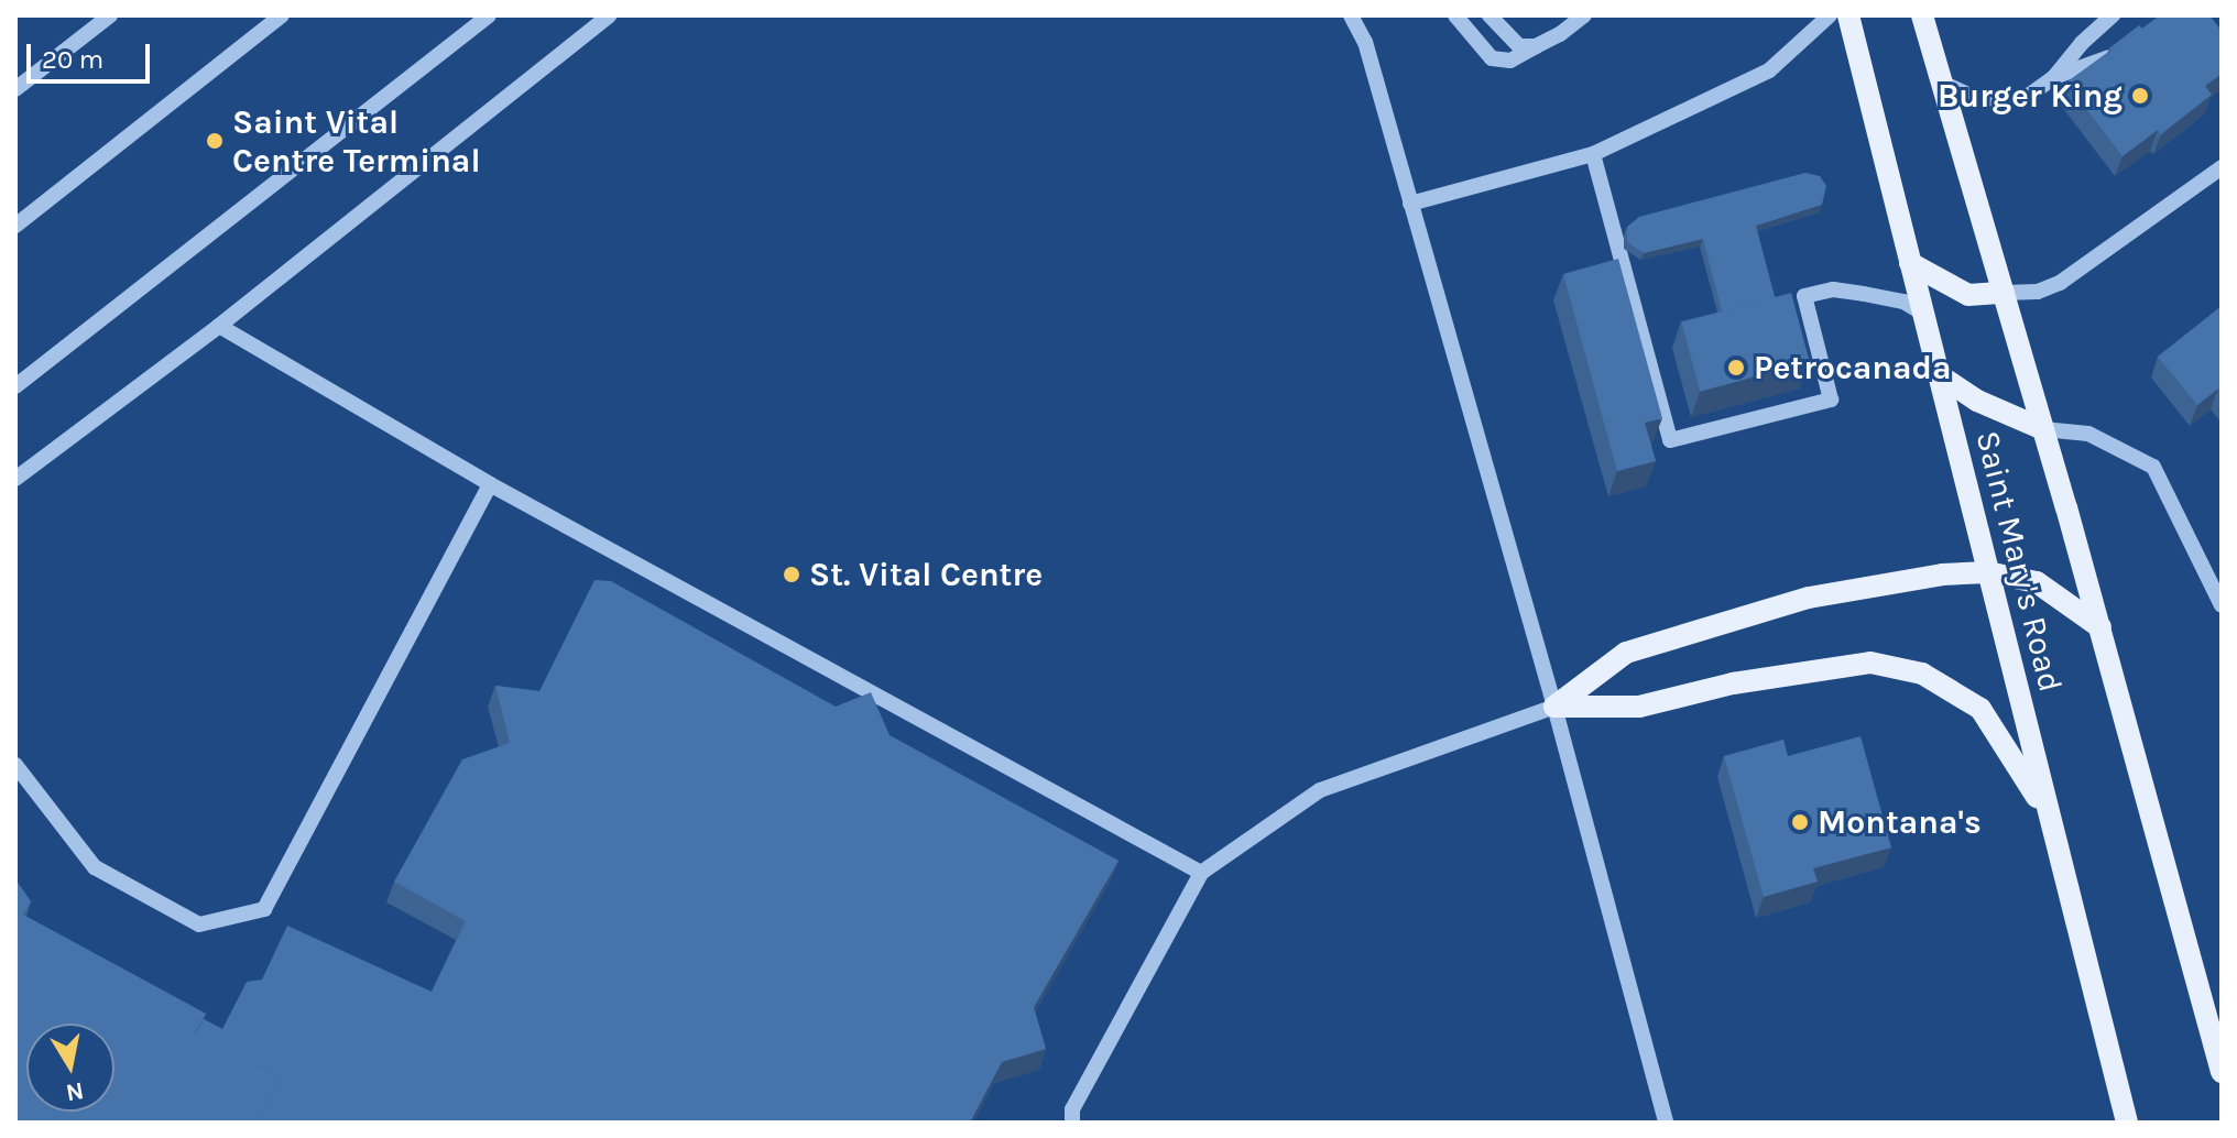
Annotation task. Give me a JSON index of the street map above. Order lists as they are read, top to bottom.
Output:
{
  "streets": {
    "main road": ["Saint Mary's Road"]
  },
  "places": [
    "Burger King",
    "Saint Vital Centre Terminal",
    "Petrocanada",
    "St. Vital Centre",
    "Montana's"
  ],
  "scale_bar": "20 m",
  "north": "bottom"
}
